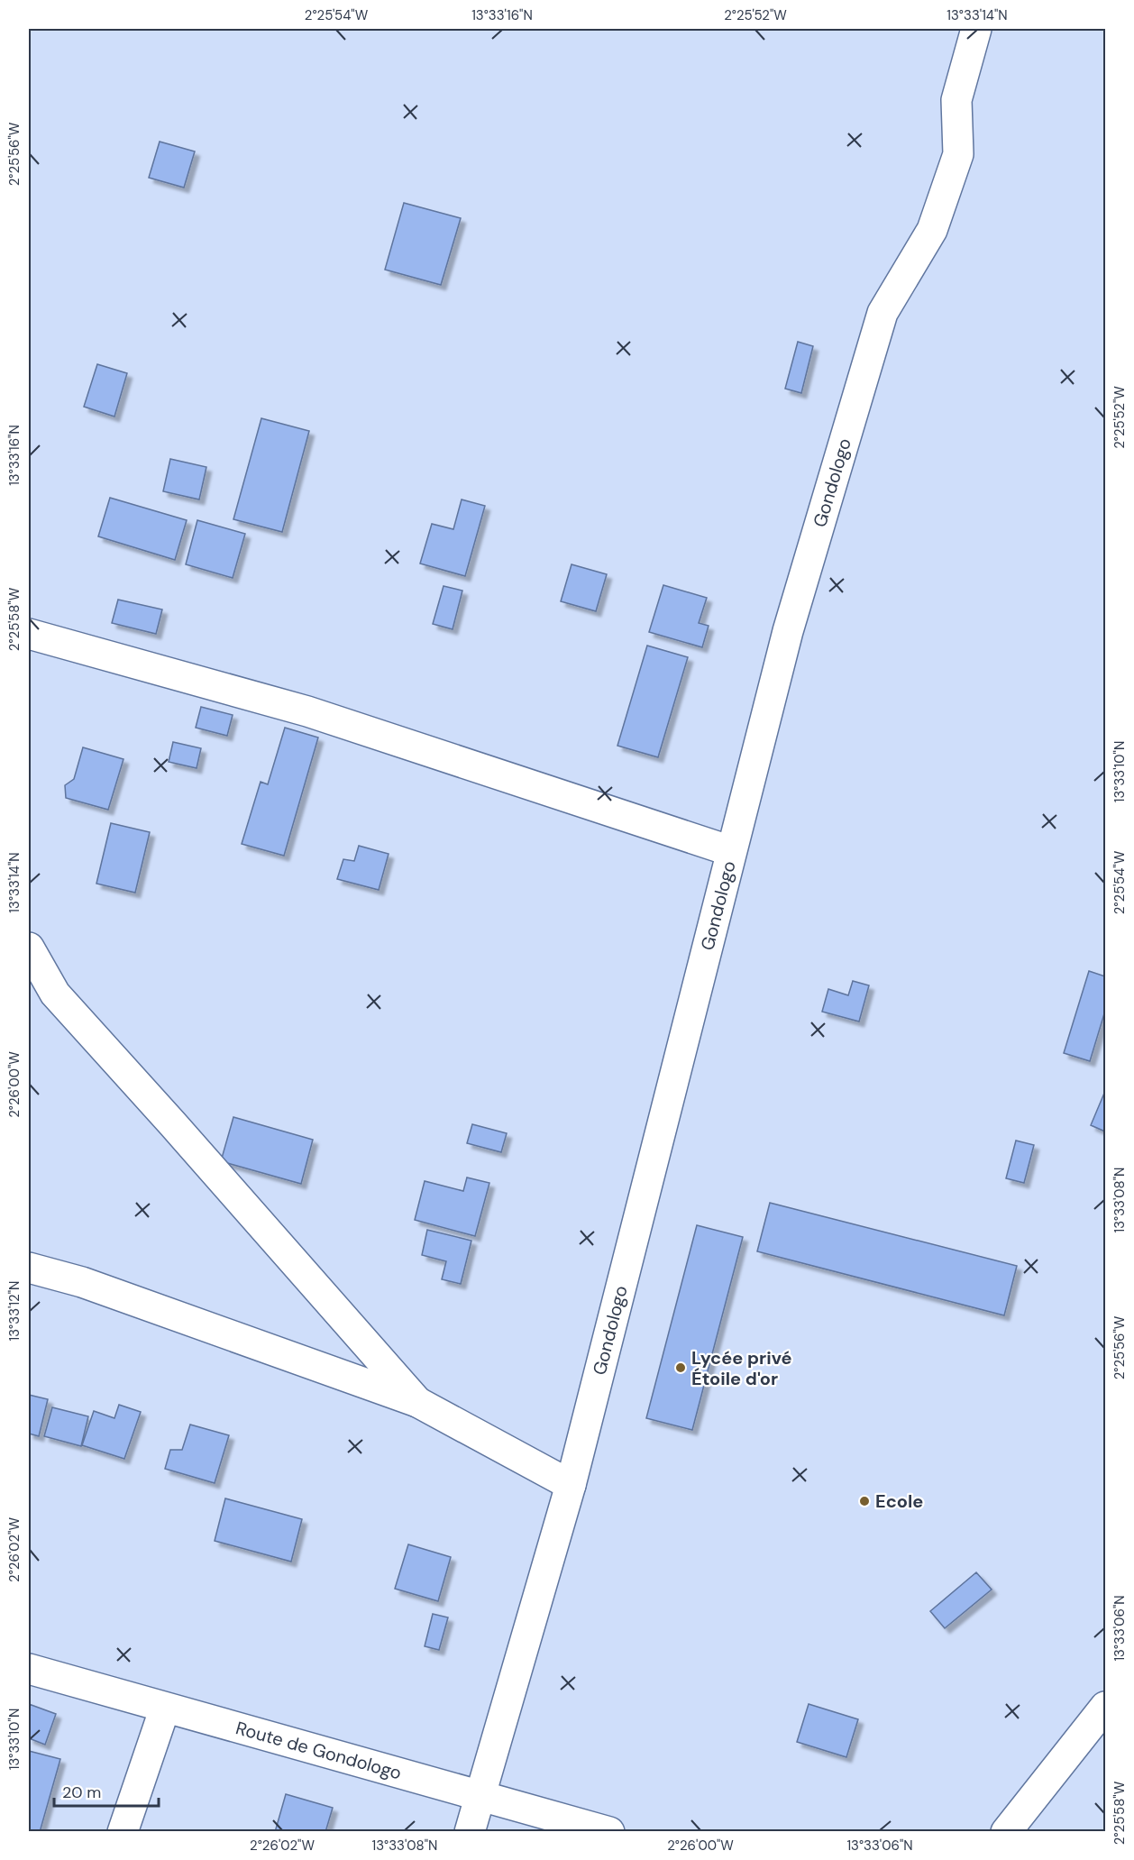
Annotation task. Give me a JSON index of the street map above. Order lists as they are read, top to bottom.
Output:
{
  "streets": {
    "street": ["Gondologo", "Route de Gondologo"]
  },
  "crossings": [
    ["Gondologo", "Route de Gondologo"]
  ],
  "places": ["Lycée privé Étoile d'or", "Ecole"],
  "scale_bar": "20 m",
  "coordinates": [
    "2°25'54\"W",
    "13°33'16\"N",
    "2°25'52\"W",
    "13°33'14\"N",
    "2°25'56\"W",
    "2°25'58\"W",
    "13°33'10\"N",
    "2°26'00\"W",
    "13°33'08\"N",
    "13°33'12\"N",
    "2°26'02\"W",
    "13°33'06\"N"
  ]
}
